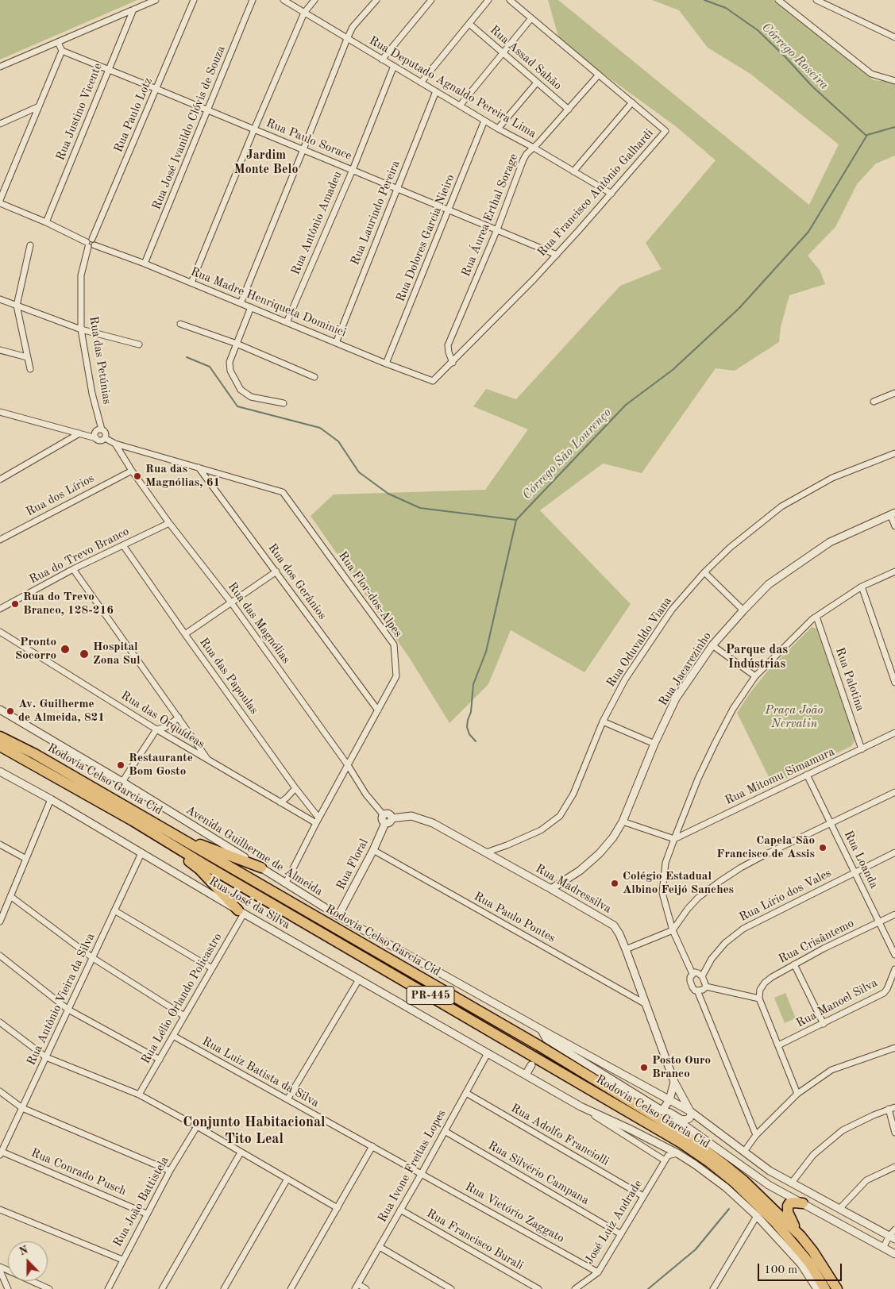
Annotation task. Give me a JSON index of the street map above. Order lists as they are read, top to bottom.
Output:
{
  "streets": {
    "highway": ["Rodovia Celso Garcia Cid", "PR-445"],
    "street": [
      "Rua Assad Sahão",
      "Rua Deputado Agnaldo Pereira Lima",
      "Rua Justino Vicente",
      "Rua Paulo Lotz",
      "Rua José Ivanildo Clóvis de Souza",
      "Rua Paulo Sorace",
      "Rua Francisco Antônio Galhardi",
      "Rua Laurindo Pereira",
      "Rua Áurea Erthal Sorage",
      "Rua Antônio Amadeu",
      "Rua Dolores Garcia Nieiro",
      "Rua Madre Henriqueta Dominici",
      "Rua das Petúnias",
      "Rua dos Lírios",
      "Rua do Trevo Branco",
      "Rua dos Gerânios",
      "Rua Flor-dos-Alpes",
      "Rua das Magnólias",
      "Rua Oduvaldo Viana",
      "Rua Jacarezinho",
      "Rua das Papoulas",
      "Rua Palotina",
      "Rua das Orquídeas",
      "Rua Mitomu Simamura",
      "Avenida Guilherme de Almeida",
      "Rua Loanda",
      "Rua Floral",
      "Rua Madressilva",
      "Rua Lírio dos Vales",
      "Rua José da Silva",
      "Rua Paulo Pontes",
      "Rua Crisântemo",
      "Rua Lélio Orlando Policastro",
      "Rua Antônio Vieira da Silva",
      "Rua Manoel Silva",
      "Rua Luiz Batista da Silva",
      "Rua Adolfo Franciolli",
      "Rua Ivone Freitas Lopes",
      "Rua Conrado Pusch",
      "Rua Silvério Campana",
      "Rua João Battistela",
      "Rua Victório Zaggato",
      "José Luiz Andrade",
      "Rua Francisco Burali"
    ]
  },
  "crossings": [
    ["Rua Assad Sahão", "Rua Áurea Erthal Sorage"],
    ["Rua Deputado Agnaldo Pereira Lima", "Rua Francisco Antônio Galhardi"],
    ["Rua Deputado Agnaldo Pereira Lima", "Rua Laurindo Pereira"],
    ["Rua Deputado Agnaldo Pereira Lima", "Rua Áurea Erthal Sorage"],
    ["Rua Deputado Agnaldo Pereira Lima", "Rua Antônio Amadeu"],
    ["Rua Deputado Agnaldo Pereira Lima", "Rua Dolores Garcia Nieiro"],
    ["Rua Justino Vicente", "Rua Paulo Sorace"],
    ["Rua Paulo Lotz", "Rua Paulo Sorace"],
    ["Rua Paulo Lotz", "Rua Madre Henriqueta Dominici"],
    ["Rua Paulo Lotz", "Rua das Petúnias"],
    ["Rua José Ivanildo Clóvis de Souza", "Rua Paulo Sorace"],
    ["Rua José Ivanildo Clóvis de Souza", "Rua Madre Henriqueta Dominici"],
    ["Rua Paulo Sorace", "Rua Francisco Antônio Galhardi"],
    ["Rua Paulo Sorace", "Rua Laurindo Pereira"],
    ["Rua Paulo Sorace", "Rua Áurea Erthal Sorage"],
    ["Rua Paulo Sorace", "Rua Antônio Amadeu"],
    ["Rua Paulo Sorace", "Rua Dolores Garcia Nieiro"],
    ["Rua Francisco Antônio Galhardi", "Rua Áurea Erthal Sorage"],
    ["Rua Francisco Antônio Galhardi", "Rua Madre Henriqueta Dominici"],
    ["Rua Laurindo Pereira", "Rua Madre Henriqueta Dominici"],
    ["Rua Antônio Amadeu", "Rua Madre Henriqueta Dominici"],
    ["Rua Dolores Garcia Nieiro", "Rua Madre Henriqueta Dominici"],
    ["Rua Madre Henriqueta Dominici", "Rua das Petúnias"],
    ["Rua das Petúnias", "Rua Flor-dos-Alpes"],
    ["Rua dos Lírios", "Rua das Magnólias"],
    ["Rua do Trevo Branco", "Rua das Magnólias"],
    ["Rua do Trevo Branco", "Rua das Papoulas"],
    ["Rua dos Gerânios", "Rua Flor-dos-Alpes"],
    ["Rua Flor-dos-Alpes", "Rua das Magnólias"],
    ["Rua Flor-dos-Alpes", "Rua das Papoulas"],
    ["Rua Flor-dos-Alpes", "Rua das Orquídeas"],
    ["Rua Flor-dos-Alpes", "Avenida Guilherme de Almeida"],
    ["Rua das Magnólias", "Rua Floral"],
    ["Rua das Magnólias", "Rua Madressilva"],
    ["Rua Oduvaldo Viana", "Rua Madressilva"],
    ["Rua Jacarezinho", "Rua Madressilva"],
    ["Rua das Papoulas", "Rua das Orquídeas"],
    ["Rua Palotina", "Rua Mitomu Simamura"],
    ["Rua Mitomu Simamura", "Rua Loanda"],
    ["Rodovia Celso Garcia Cid", "Avenida Guilherme de Almeida"],
    ["Avenida Guilherme de Almeida", "Rua Floral"],
    ["Rua Loanda", "Rua Lírio dos Vales"],
    ["Rua Loanda", "Rua Crisântemo"],
    ["Rua Floral", "Rua Madressilva"],
    ["Rua Floral", "Rua Paulo Pontes"],
    ["Rua Madressilva", "Rua Paulo Pontes"],
    ["Rua José da Silva", "Rua Lélio Orlando Policastro"],
    ["Rua José da Silva", "Rua Antônio Vieira da Silva"],
    ["Rua José da Silva", "Rua Ivone Freitas Lopes"],
    ["Rua Lélio Orlando Policastro", "Rua Luiz Batista da Silva"],
    ["Rua Antônio Vieira da Silva", "Rua Conrado Pusch"],
    ["Rua Luiz Batista da Silva", "Rua Ivone Freitas Lopes"],
    ["Rua Luiz Batista da Silva", "Rua Victório Zaggato"],
    ["Rua Adolfo Franciolli", "Rua Ivone Freitas Lopes"],
    ["Rua Adolfo Franciolli", "José Luiz Andrade"],
    ["Rua Ivone Freitas Lopes", "Rua Silvério Campana"],
    ["Rua Ivone Freitas Lopes", "Rua Victório Zaggato"],
    ["Rua Ivone Freitas Lopes", "Rua Francisco Burali"],
    ["Rua Conrado Pusch", "Rua João Battistela"],
    ["Rua Silvério Campana", "José Luiz Andrade"],
    ["Rua Victório Zaggato", "José Luiz Andrade"]
  ],
  "districts": ["Jardim Monte Belo", "Parque das Indústrias", "Conjunto Habitacional Tito Leal"],
  "water": ["Córrego Roseira", "Córrego São Lourenço"],
  "parks": ["Praça João Nervatin"],
  "places": [
    "Rua das Magnólias, 61",
    "Rua do Trevo Branco, 128-216",
    "Pronto Socorro",
    "Hospital Zona Sul",
    "Av. Guilherme de Almeida, 821",
    "Restaurante Bom Gosto",
    "Capela São Francisco de Assis",
    "Colégio Estadual Albino Feijó Sanches",
    "Posto Ouro Branco"
  ],
  "scale_bar": "100 m",
  "north": "top"
}
